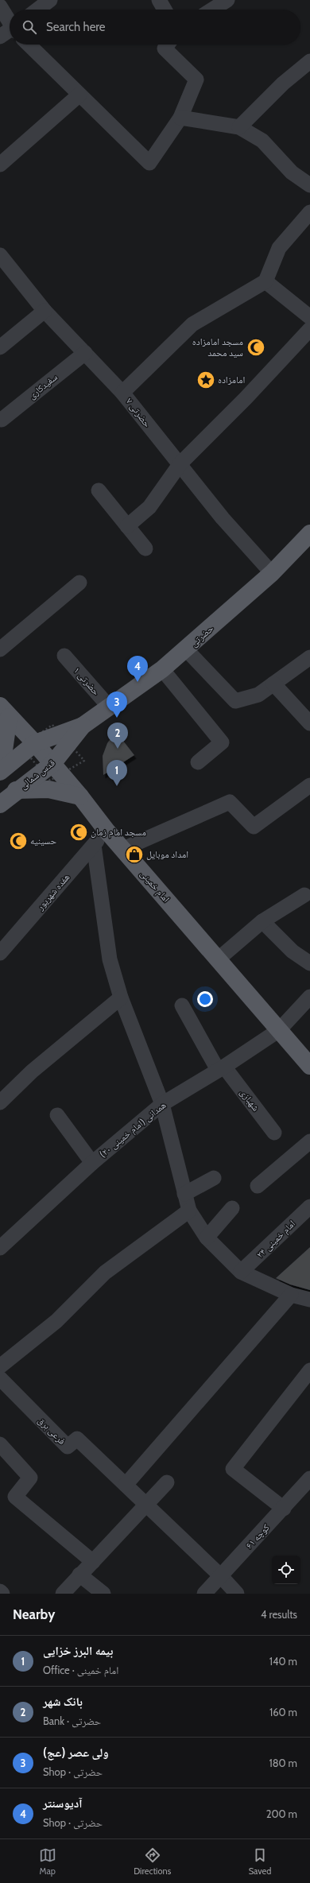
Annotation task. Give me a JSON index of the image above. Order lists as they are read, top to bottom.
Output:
{
  "streets": {
    "main road": ["حضرتی", "قدس شمالی", "امام خمینی"],
    "street": [
      "سفیدکاری",
      "حضرتی ۷",
      "حضرتی ۱",
      "هفده شهریور",
      "شهبازی",
      "همدانی (امام خمینی ۲۰)",
      "امام خمینی ۲۴",
      "فرعی برق",
      "کوچه ۶۱"
    ]
  },
  "crossings": [
    ["سفیدکاری", "حضرتی ۷"],
    ["حضرتی ۷", "حضرتی"],
    ["حضرتی", "حضرتی ۱"],
    ["حضرتی", "قدس شمالی"],
    ["قدس شمالی", "امام خمینی"],
    ["امام خمینی", "هفده شهریور"],
    ["امام خمینی", "همدانی (امام خمینی ۲۰)"],
    ["شهبازی", "همدانی (امام خمینی ۲۰)"],
    ["فرعی برق", "کوچه ۶۱"]
  ],
  "places": {
    "mosque": ["مسجد امامزاده سید محمد", "مسجد امام زمان", "حسینیه"],
    "place": ["امامزاده"],
    "shop": ["امداد موبایل"]
  },
  "page": {
    "search": "Search here",
    "pins": [
      "4",
      "3",
      "2",
      "1"
    ],
    "heading": ["Nearby", "4 results"],
    "list": [
      {
        "mark": "1",
        "name": "بیمه البرز خزایی",
        "note": "Office · امام خمینی",
        "value": "140 m"
      },
      {
        "mark": "2",
        "name": "بانک شهر",
        "note": "Bank · حضرتی",
        "value": "160 m"
      },
      {
        "mark": "3",
        "name": "ولی عصر (عج)",
        "note": "Shop · حضرتی",
        "value": "180 m"
      },
      {
        "mark": "4",
        "name": "آدیوسنتر",
        "note": "Shop · حضرتی",
        "value": "200 m"
      }
    ],
    "nav": ["Map", "Directions", "Saved"]
  }
}
